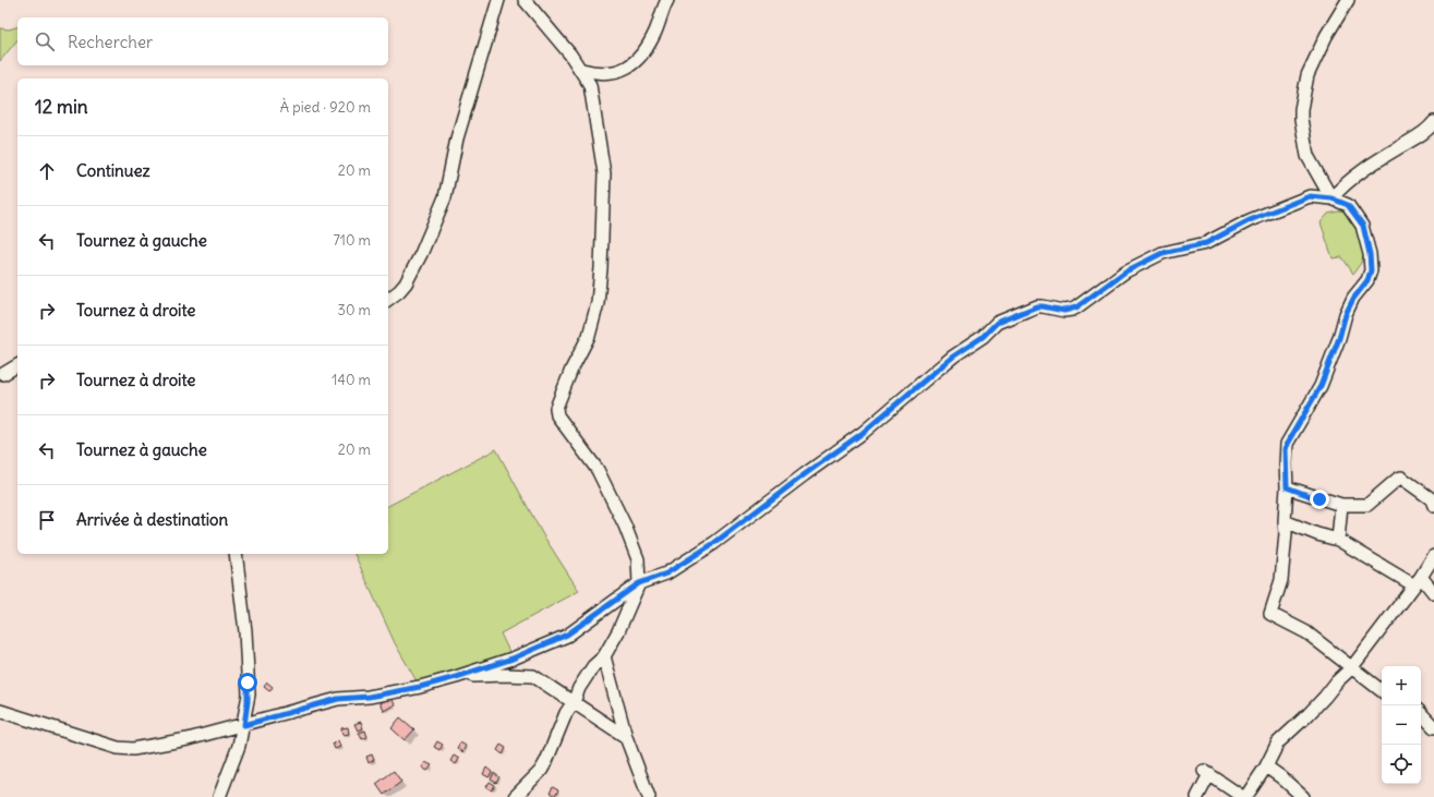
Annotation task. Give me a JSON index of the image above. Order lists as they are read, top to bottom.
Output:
{
  "page": {
    "search": "Rechercher",
    "heading": ["12 min", "À pied · 920 m"],
    "list": [
      ["Continuez", "20 m"],
      ["Tournez à gauche", "710 m"],
      ["Tournez à droite", "30 m"],
      ["Tournez à droite", "140 m"],
      ["Tournez à gauche", "20 m"],
      "Arrivée à destination"
    ],
    "map_buttons": ["+", "−"]
  }
}
